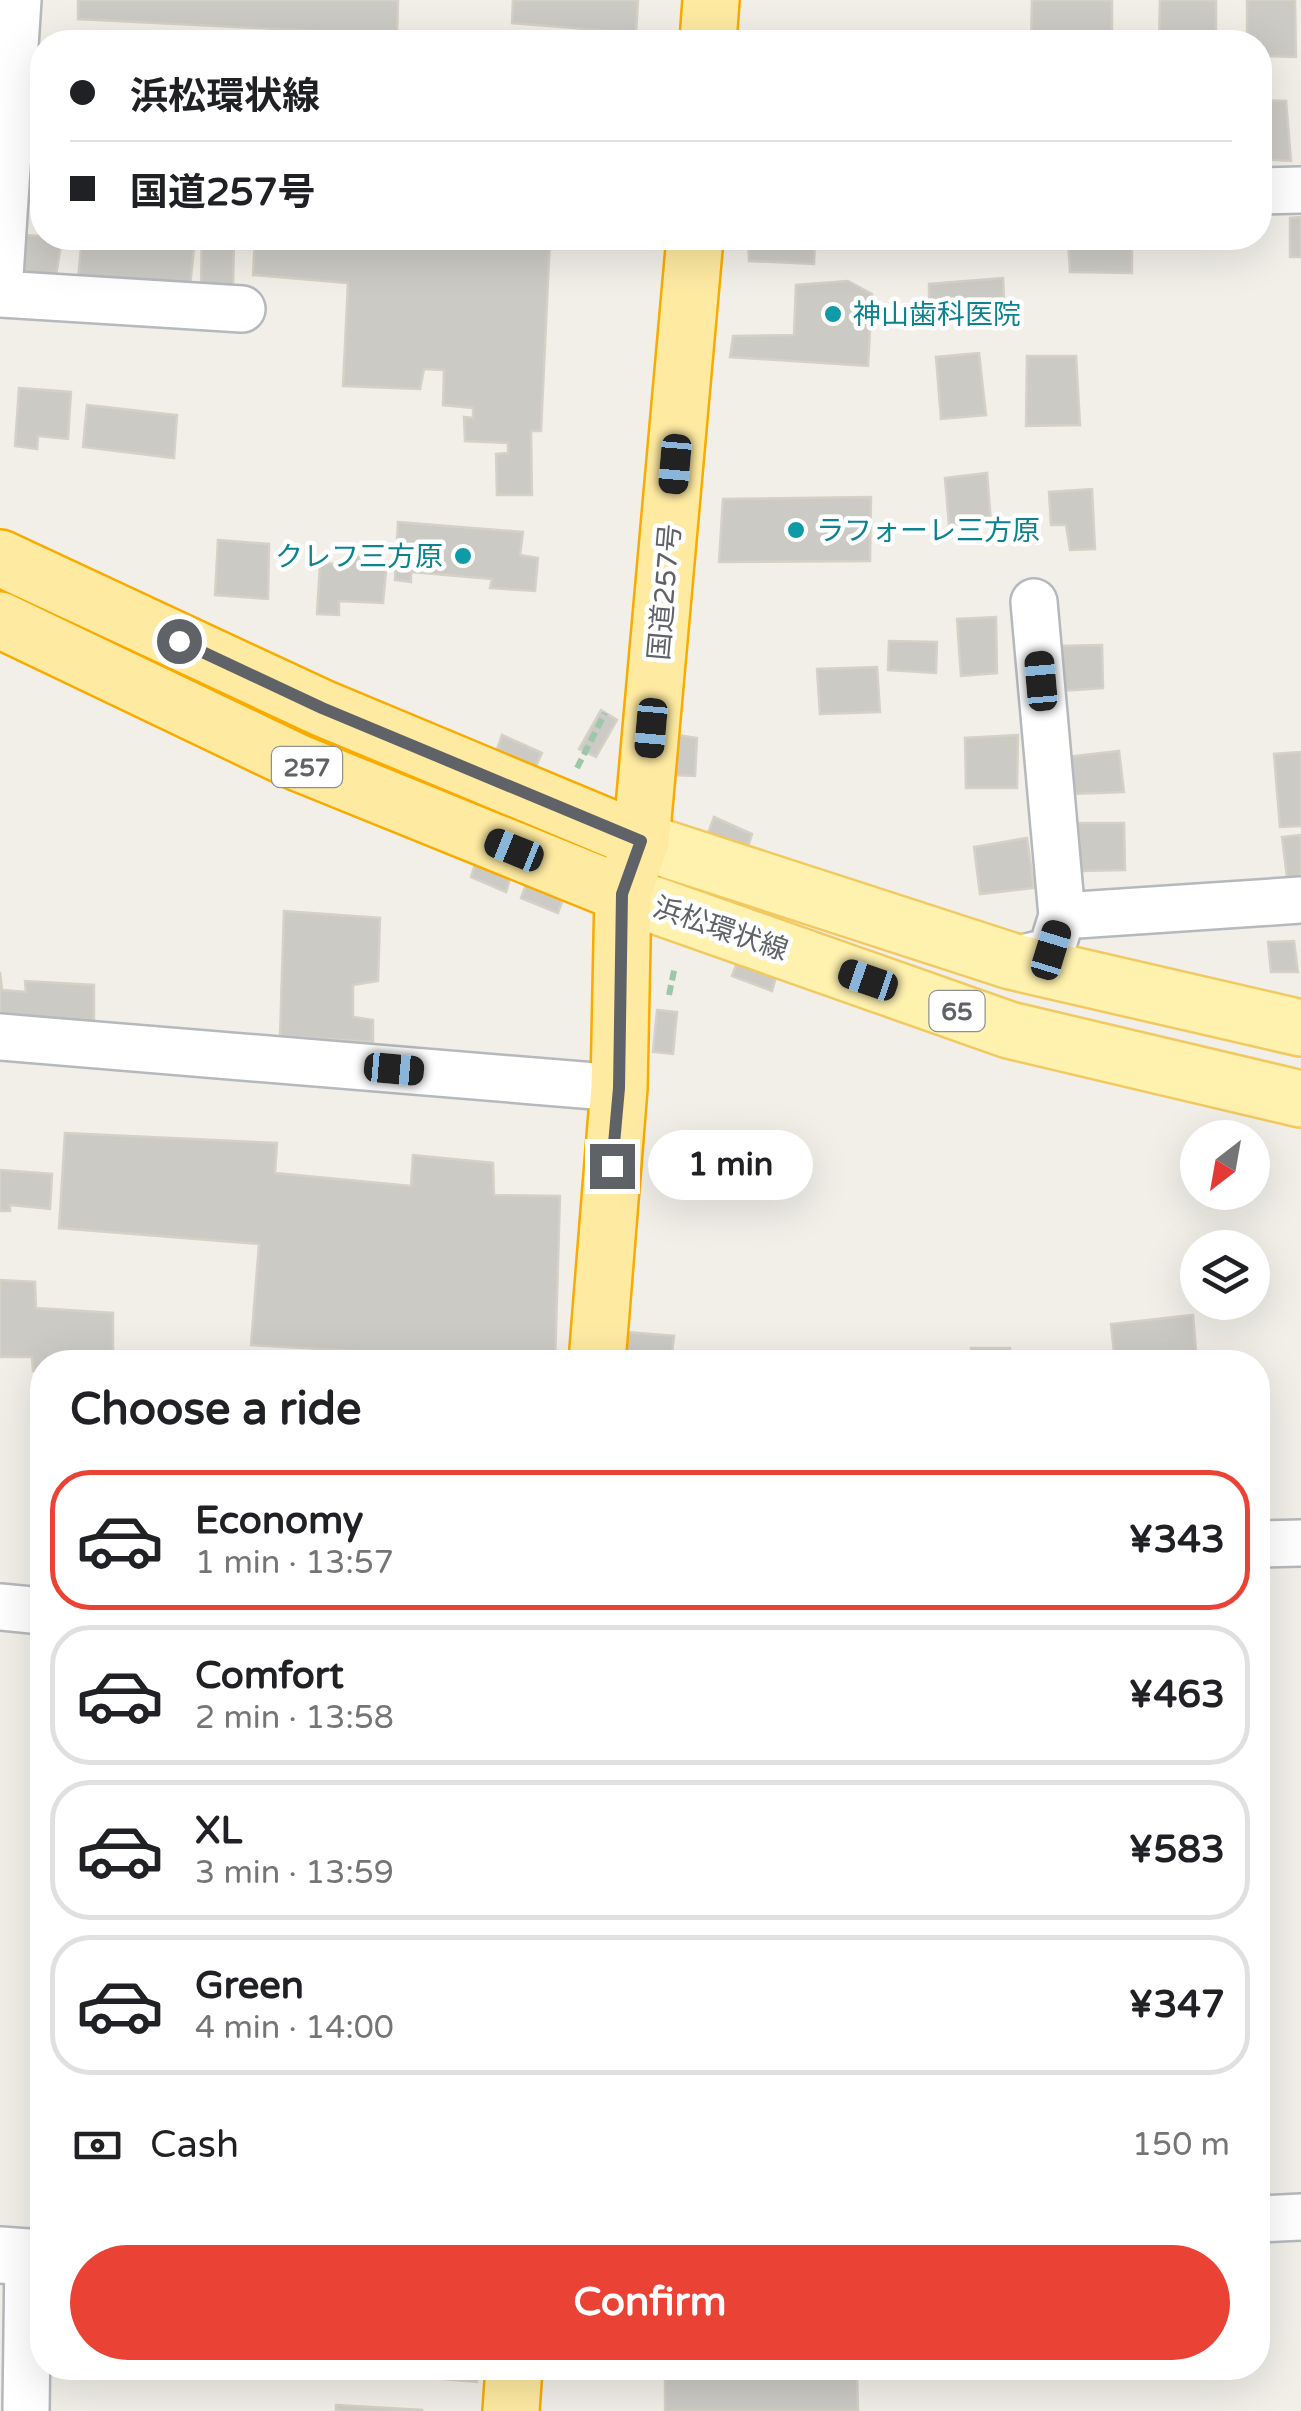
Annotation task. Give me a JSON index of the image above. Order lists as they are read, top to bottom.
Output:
{
  "streets": {
    "highway": ["国道257号", "257", "浜松環状線"],
    "main road": ["65"]
  },
  "crossings": [
    ["国道257号", "浜松環状線"]
  ],
  "places": ["神山歯科医院", "ラフォーレ三方原", "クレフ三方原"],
  "north": "bottom left",
  "page": {
    "banner": ["浜松環状線", "国道257号"],
    "bubble": "1 min",
    "heading": "Choose a ride",
    "list": [
      {
        "name": "Economy",
        "note": "1 min · 13:57",
        "value": "¥343"
      },
      {
        "name": "Comfort",
        "note": "2 min · 13:58",
        "value": "¥463"
      },
      {
        "name": "XL",
        "note": "3 min · 13:59",
        "value": "¥583"
      },
      {
        "name": "Green",
        "note": "4 min · 14:00",
        "value": "¥347"
      }
    ],
    "pay": ["Cash", "150 m"],
    "buttons": "Confirm"
  }
}
